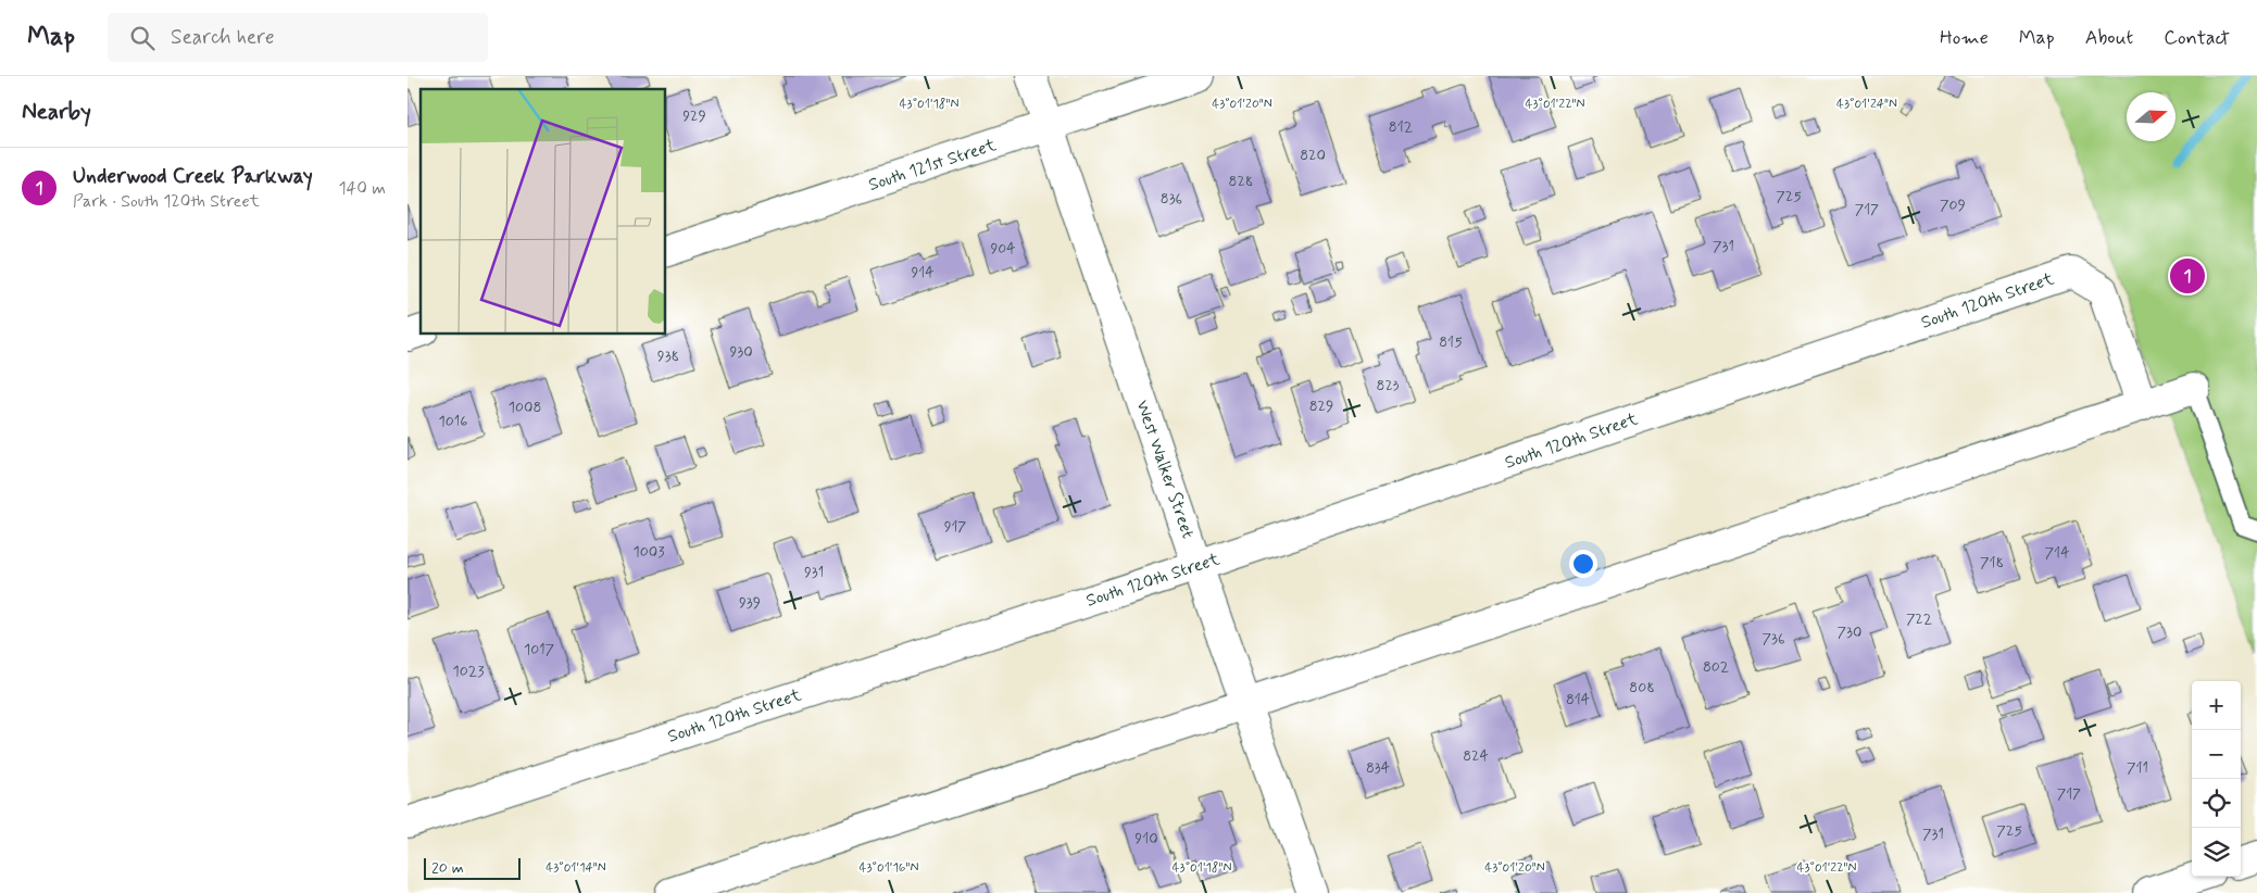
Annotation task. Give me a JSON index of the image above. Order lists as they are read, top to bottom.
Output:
{
  "streets": {
    "street": ["South 121st Street", "South 120th Street", "West Walker Street"]
  },
  "crossings": [
    ["South 121st Street", "West Walker Street"],
    ["South 120th Street", "West Walker Street"]
  ],
  "house_numbers": [
    "929",
    "812",
    "820",
    "828",
    "725",
    "836",
    "709",
    "717",
    "731",
    "904",
    "914",
    "815",
    "930",
    "938",
    "823",
    "829",
    "1008",
    "1016",
    "917",
    "1003",
    "714",
    "718",
    "931",
    "939",
    "722",
    "730",
    "736",
    "1017",
    "802",
    "1023",
    "808",
    "814",
    "824",
    "834",
    "711",
    "717",
    "725",
    "731",
    "910"
  ],
  "scale_bar": "20 m",
  "north": "right",
  "page": {
    "header": "Map",
    "search": "Search here",
    "nav": [
      "Home",
      "Map",
      "About",
      "Contact"
    ],
    "heading": "Nearby",
    "list": [
      {
        "mark": "1",
        "name": "Underwood Creek Parkway",
        "note": "Park · South 120th Street",
        "value": "140 m"
      }
    ],
    "pins": "1",
    "map_buttons": ["+", "−"],
    "scale": "20 m"
  },
  "coordinates": [
    "43°01'18\"N",
    "43°01'20\"N",
    "43°01'22\"N",
    "43°01'24\"N",
    "43°01'14\"N",
    "43°01'16\"N"
  ]
}
